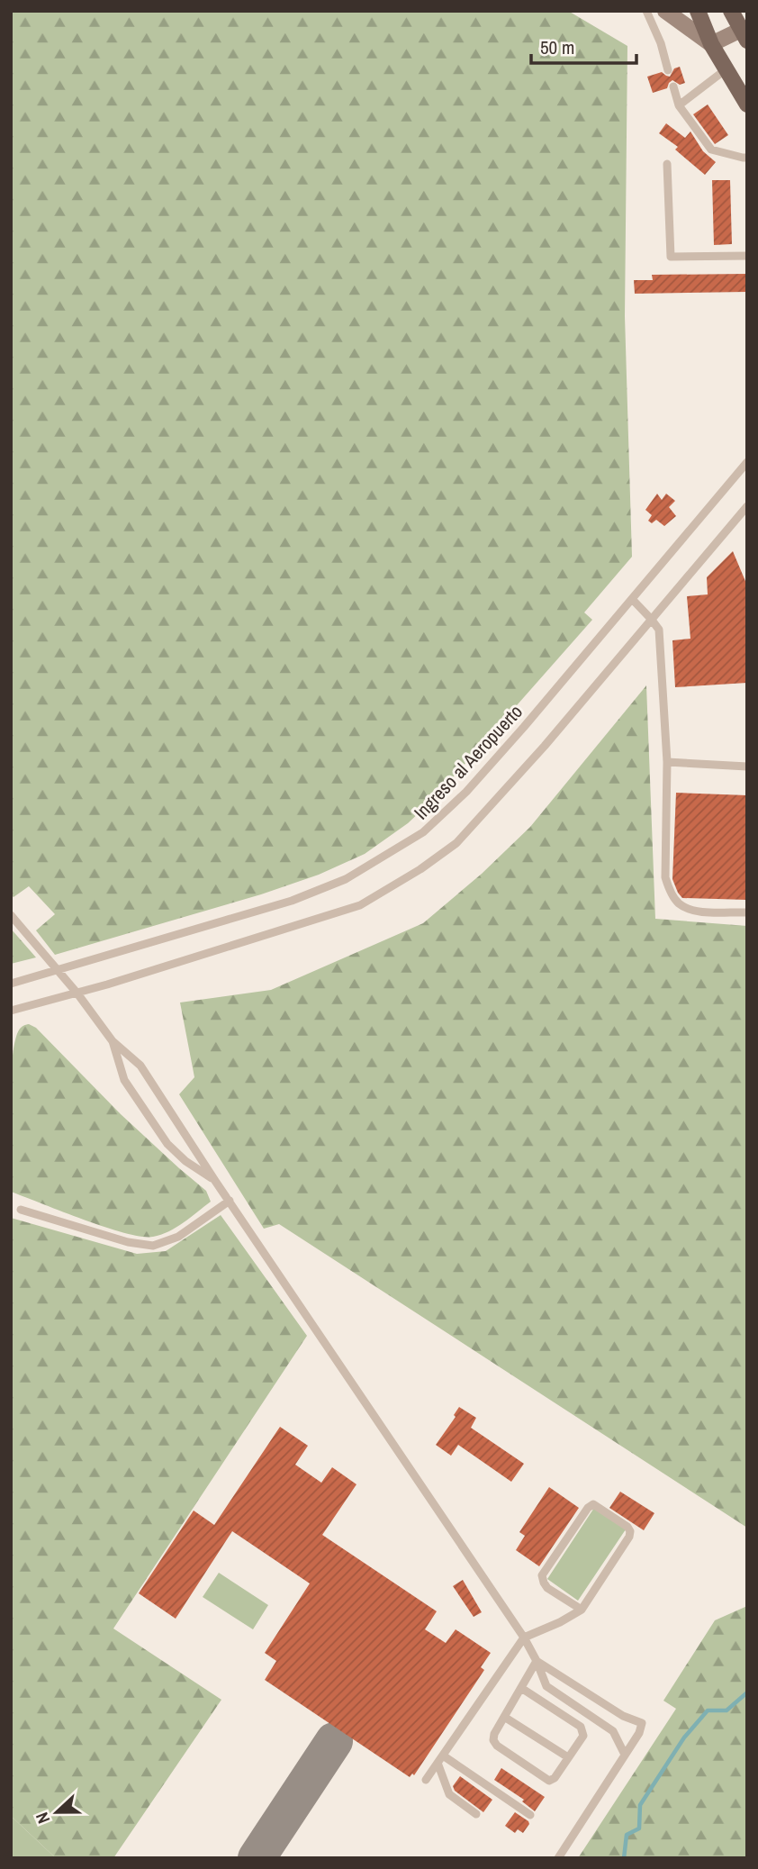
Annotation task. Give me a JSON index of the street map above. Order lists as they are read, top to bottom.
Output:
{
  "streets": {
    "lane": ["Ingreso al Aeropuerto"]
  },
  "scale_bar": "50 m",
  "north": "left"
}
